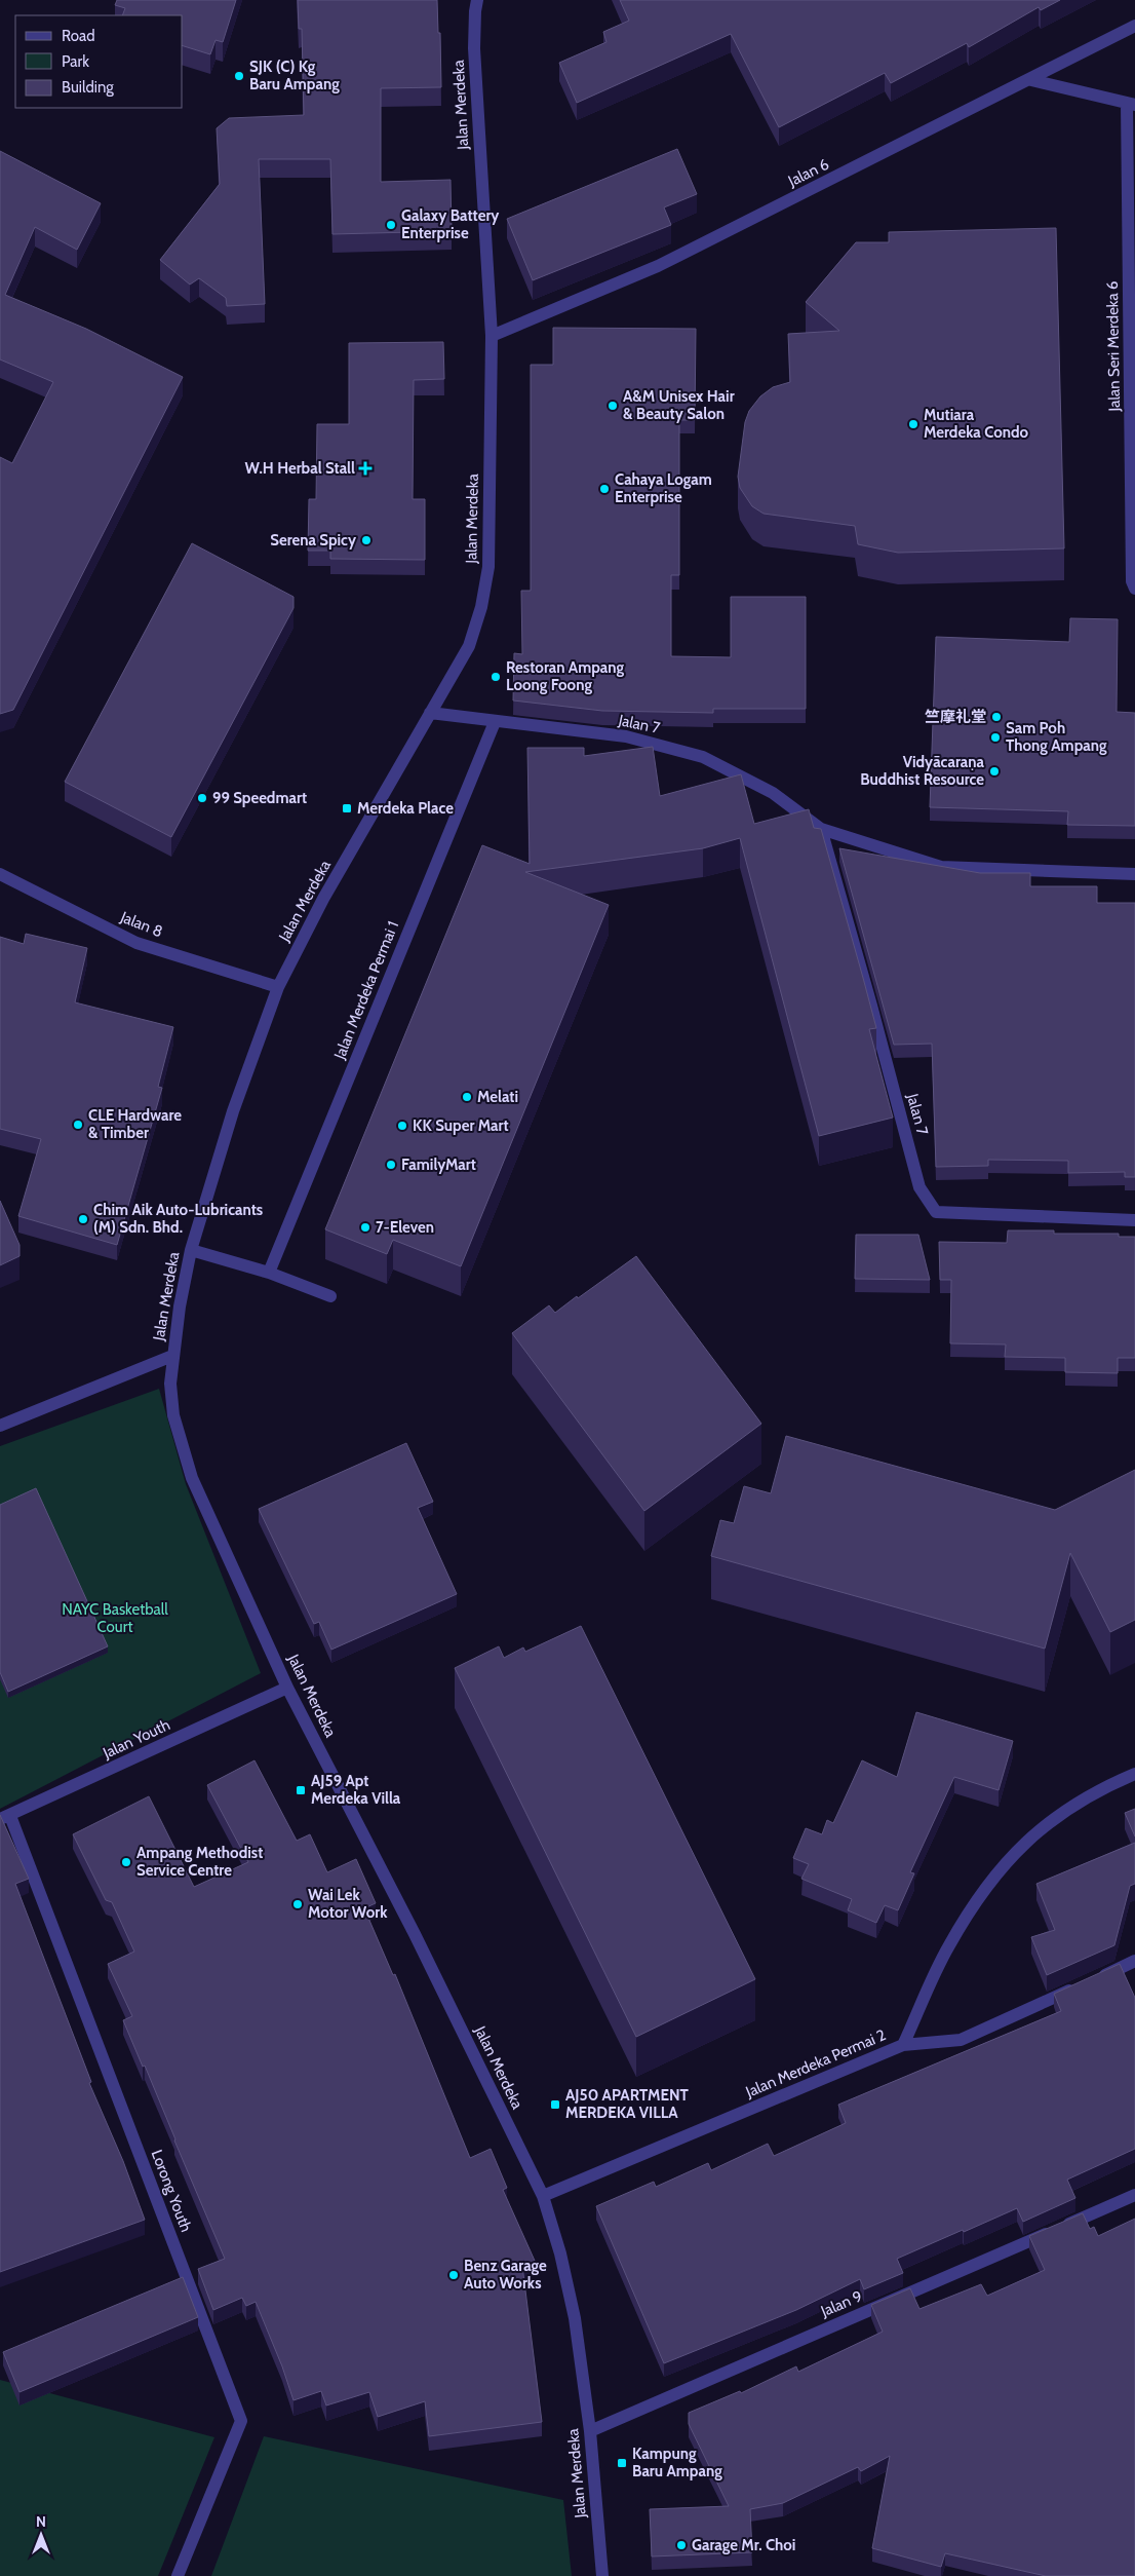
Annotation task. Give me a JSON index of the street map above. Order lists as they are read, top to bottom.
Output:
{
  "streets": {
    "street": [
      "Jalan Merdeka",
      "Jalan 6",
      "Jalan Seri Merdeka 6",
      "Jalan 7",
      "Jalan 8",
      "Jalan Merdeka Permai 1",
      "Jalan Youth",
      "Jalan Merdeka Permai 2",
      "Lorong Youth",
      "Jalan 9"
    ]
  },
  "crossings": [
    ["Jalan Merdeka", "Jalan 6"],
    ["Jalan Merdeka", "Jalan 7"],
    ["Jalan Merdeka", "Jalan 8"],
    ["Jalan Merdeka", "Jalan Youth"],
    ["Jalan Merdeka", "Jalan Merdeka Permai 2"],
    ["Jalan Merdeka", "Jalan 9"],
    ["Jalan 7", "Jalan Merdeka Permai 1"],
    ["Jalan Youth", "Lorong Youth"]
  ],
  "parks": ["NAYC Basketball Court"],
  "places": {
    "other": [
      "SJK (C) Kg Baru Ampang",
      "Galaxy Battery Enterprise",
      "A&M Unisex Hair & Beauty Salon",
      "Mutiara Merdeka Condo",
      "Cahaya Logam Enterprise",
      "Serena Spicy",
      "Restoran Ampang Loong Foong",
      "竺摩礼堂",
      "Sam Poh Thong Ampang",
      "Vidyācaraṇa Buddhist Resource",
      "99 Speedmart",
      "Melati",
      "CLE Hardware & Timber",
      "KK Super Mart",
      "FamilyMart",
      "Chim Aik Auto-Lubricants (M) Sdn. Bhd.",
      "7-Eleven",
      "Ampang Methodist Service Centre",
      "Wai Lek Motor Work",
      "Benz Garage Auto Works",
      "Garage Mr. Choi"
    ],
    "health": ["W.H Herbal Stall"],
    "transit": [
      "Merdeka Place",
      "AJ59 Apt Merdeka Villa",
      "AJ50 APARTMENT MERDEKA VILLA",
      "Kampung Baru Ampang"
    ]
  },
  "legend": ["Road", "Park", "Building"],
  "north": "top"
}
